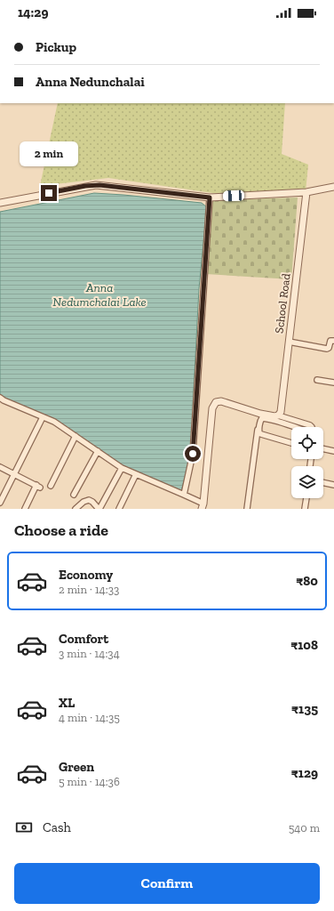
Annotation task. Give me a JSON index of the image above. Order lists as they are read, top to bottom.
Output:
{
  "streets": {
    "street": ["School Road"]
  },
  "water": ["Anna Nedumchalai Lake"],
  "page": {
    "status": "14:29",
    "banner": ["Pickup", "Anna Nedunchalai"],
    "bubble": "2 min",
    "heading": "Choose a ride",
    "list": [
      {
        "name": "Economy",
        "note": "2 min · 14:33",
        "value": "₹80"
      },
      {
        "name": "Comfort",
        "note": "3 min · 14:34",
        "value": "₹108"
      },
      {
        "name": "XL",
        "note": "4 min · 14:35",
        "value": "₹135"
      },
      {
        "name": "Green",
        "note": "5 min · 14:36",
        "value": "₹129"
      }
    ],
    "pay": ["Cash", "540 m"],
    "buttons": "Confirm"
  }
}
